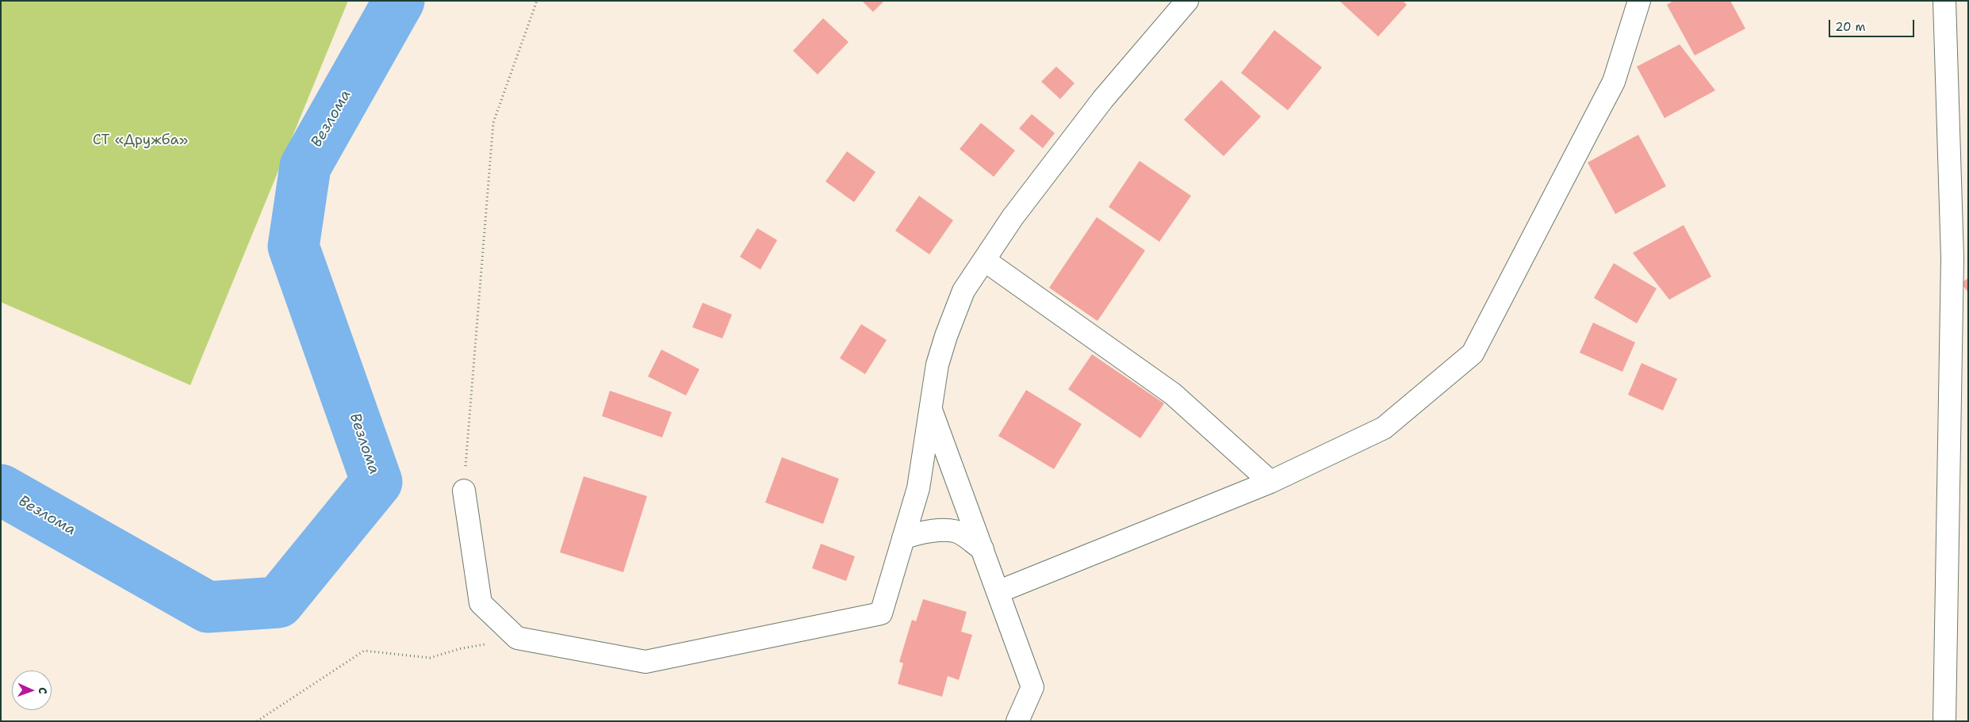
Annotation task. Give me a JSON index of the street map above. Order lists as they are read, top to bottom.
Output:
{
  "water": ["Везлома"],
  "parks": ["СТ «Дружба»"],
  "scale_bar": "20 m",
  "north": "right"
}
